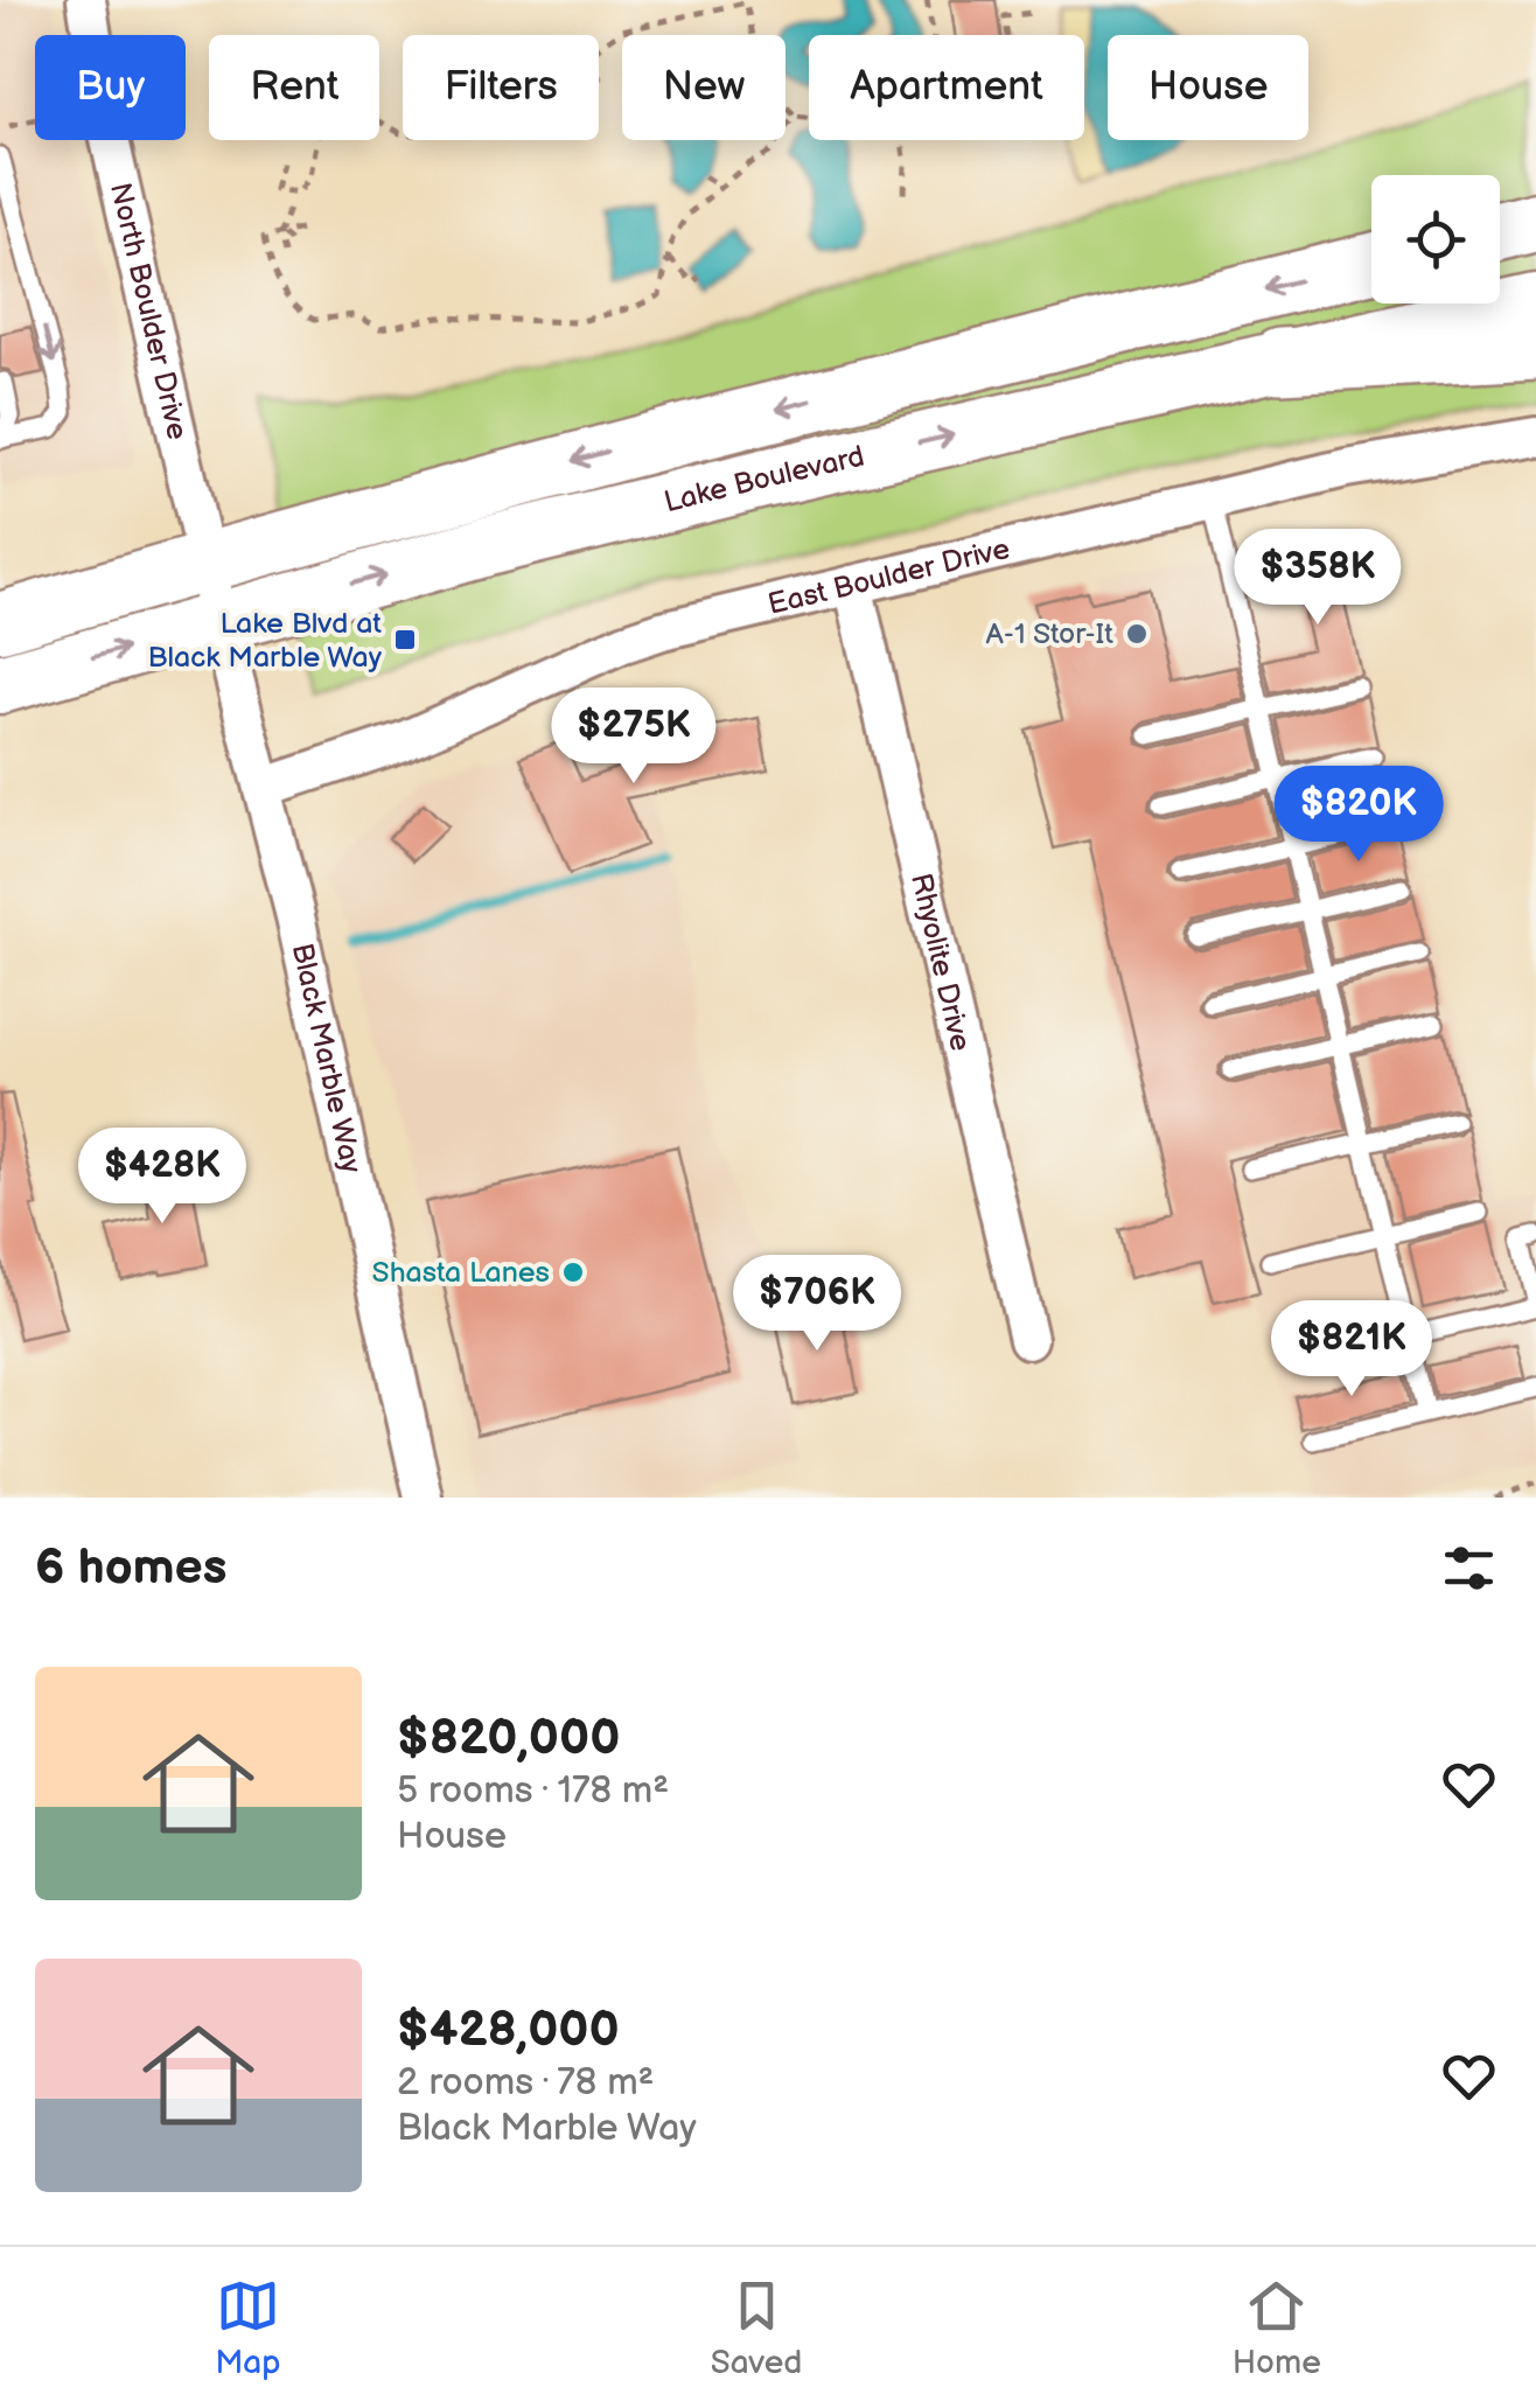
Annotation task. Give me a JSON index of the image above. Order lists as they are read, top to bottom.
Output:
{
  "streets": {
    "main road": ["Lake Boulevard"],
    "street": [
      "North Boulder Drive",
      "East Boulder Drive",
      "Rhyolite Drive",
      "Black Marble Way"
    ]
  },
  "crossings": [
    ["North Boulder Drive", "Lake Boulevard"],
    ["North Boulder Drive", "Black Marble Way"],
    ["Lake Boulevard", "Black Marble Way"],
    ["East Boulder Drive", "Rhyolite Drive"],
    ["East Boulder Drive", "Black Marble Way"]
  ],
  "places": {
    "other": ["A-1 Stor-It", "Shasta Lanes"],
    "transit": ["Lake Blvd at Black Marble Way"]
  },
  "page": {
    "chip": [
      "Buy",
      "Rent",
      "Filters",
      "New",
      "Apartment",
      "House"
    ],
    "price": [
      "$358K",
      "$275K",
      "$820K",
      "$428K",
      "$706K",
      "$821K"
    ],
    "heading": "6 homes",
    "list": [
      {
        "name": "$820,000",
        "note": "5 rooms · 178 m² · House"
      },
      {
        "name": "$428,000",
        "note": "2 rooms · 78 m² · Black Marble Way"
      }
    ],
    "tabs": ["Map", "Saved", "Home"]
  }
}
